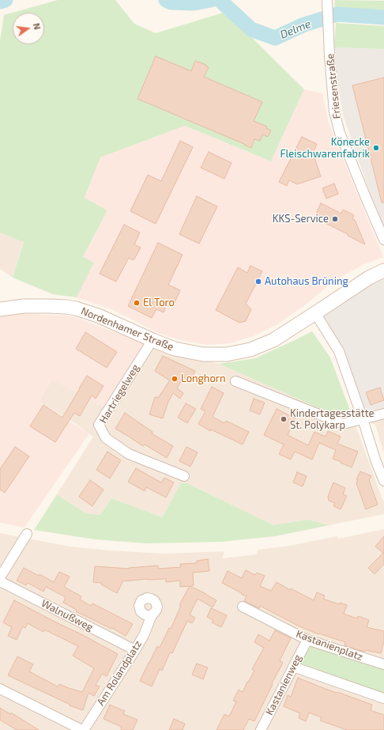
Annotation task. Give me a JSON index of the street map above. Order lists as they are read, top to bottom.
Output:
{
  "streets": {
    "street": [
      "Friesenstraße",
      "Nordenhamer Straße",
      "Hartriegelweg",
      "Walnußweg",
      "Kastanienplatz",
      "Am Rolandplatz",
      "Kastanienweg"
    ]
  },
  "crossings": [
    ["Nordenhamer Straße", "Hartriegelweg"],
    ["Walnußweg", "Am Rolandplatz"],
    ["Kastanienplatz", "Kastanienweg"]
  ],
  "water": ["Delme"],
  "places": [
    "Könecke Fleischwarenfabrik",
    "KKS-Service",
    "Autohaus Brüning",
    "El Toro",
    "Longhorn",
    "Kindertagesstätte St. Polykarp"
  ],
  "north": "right"
}
